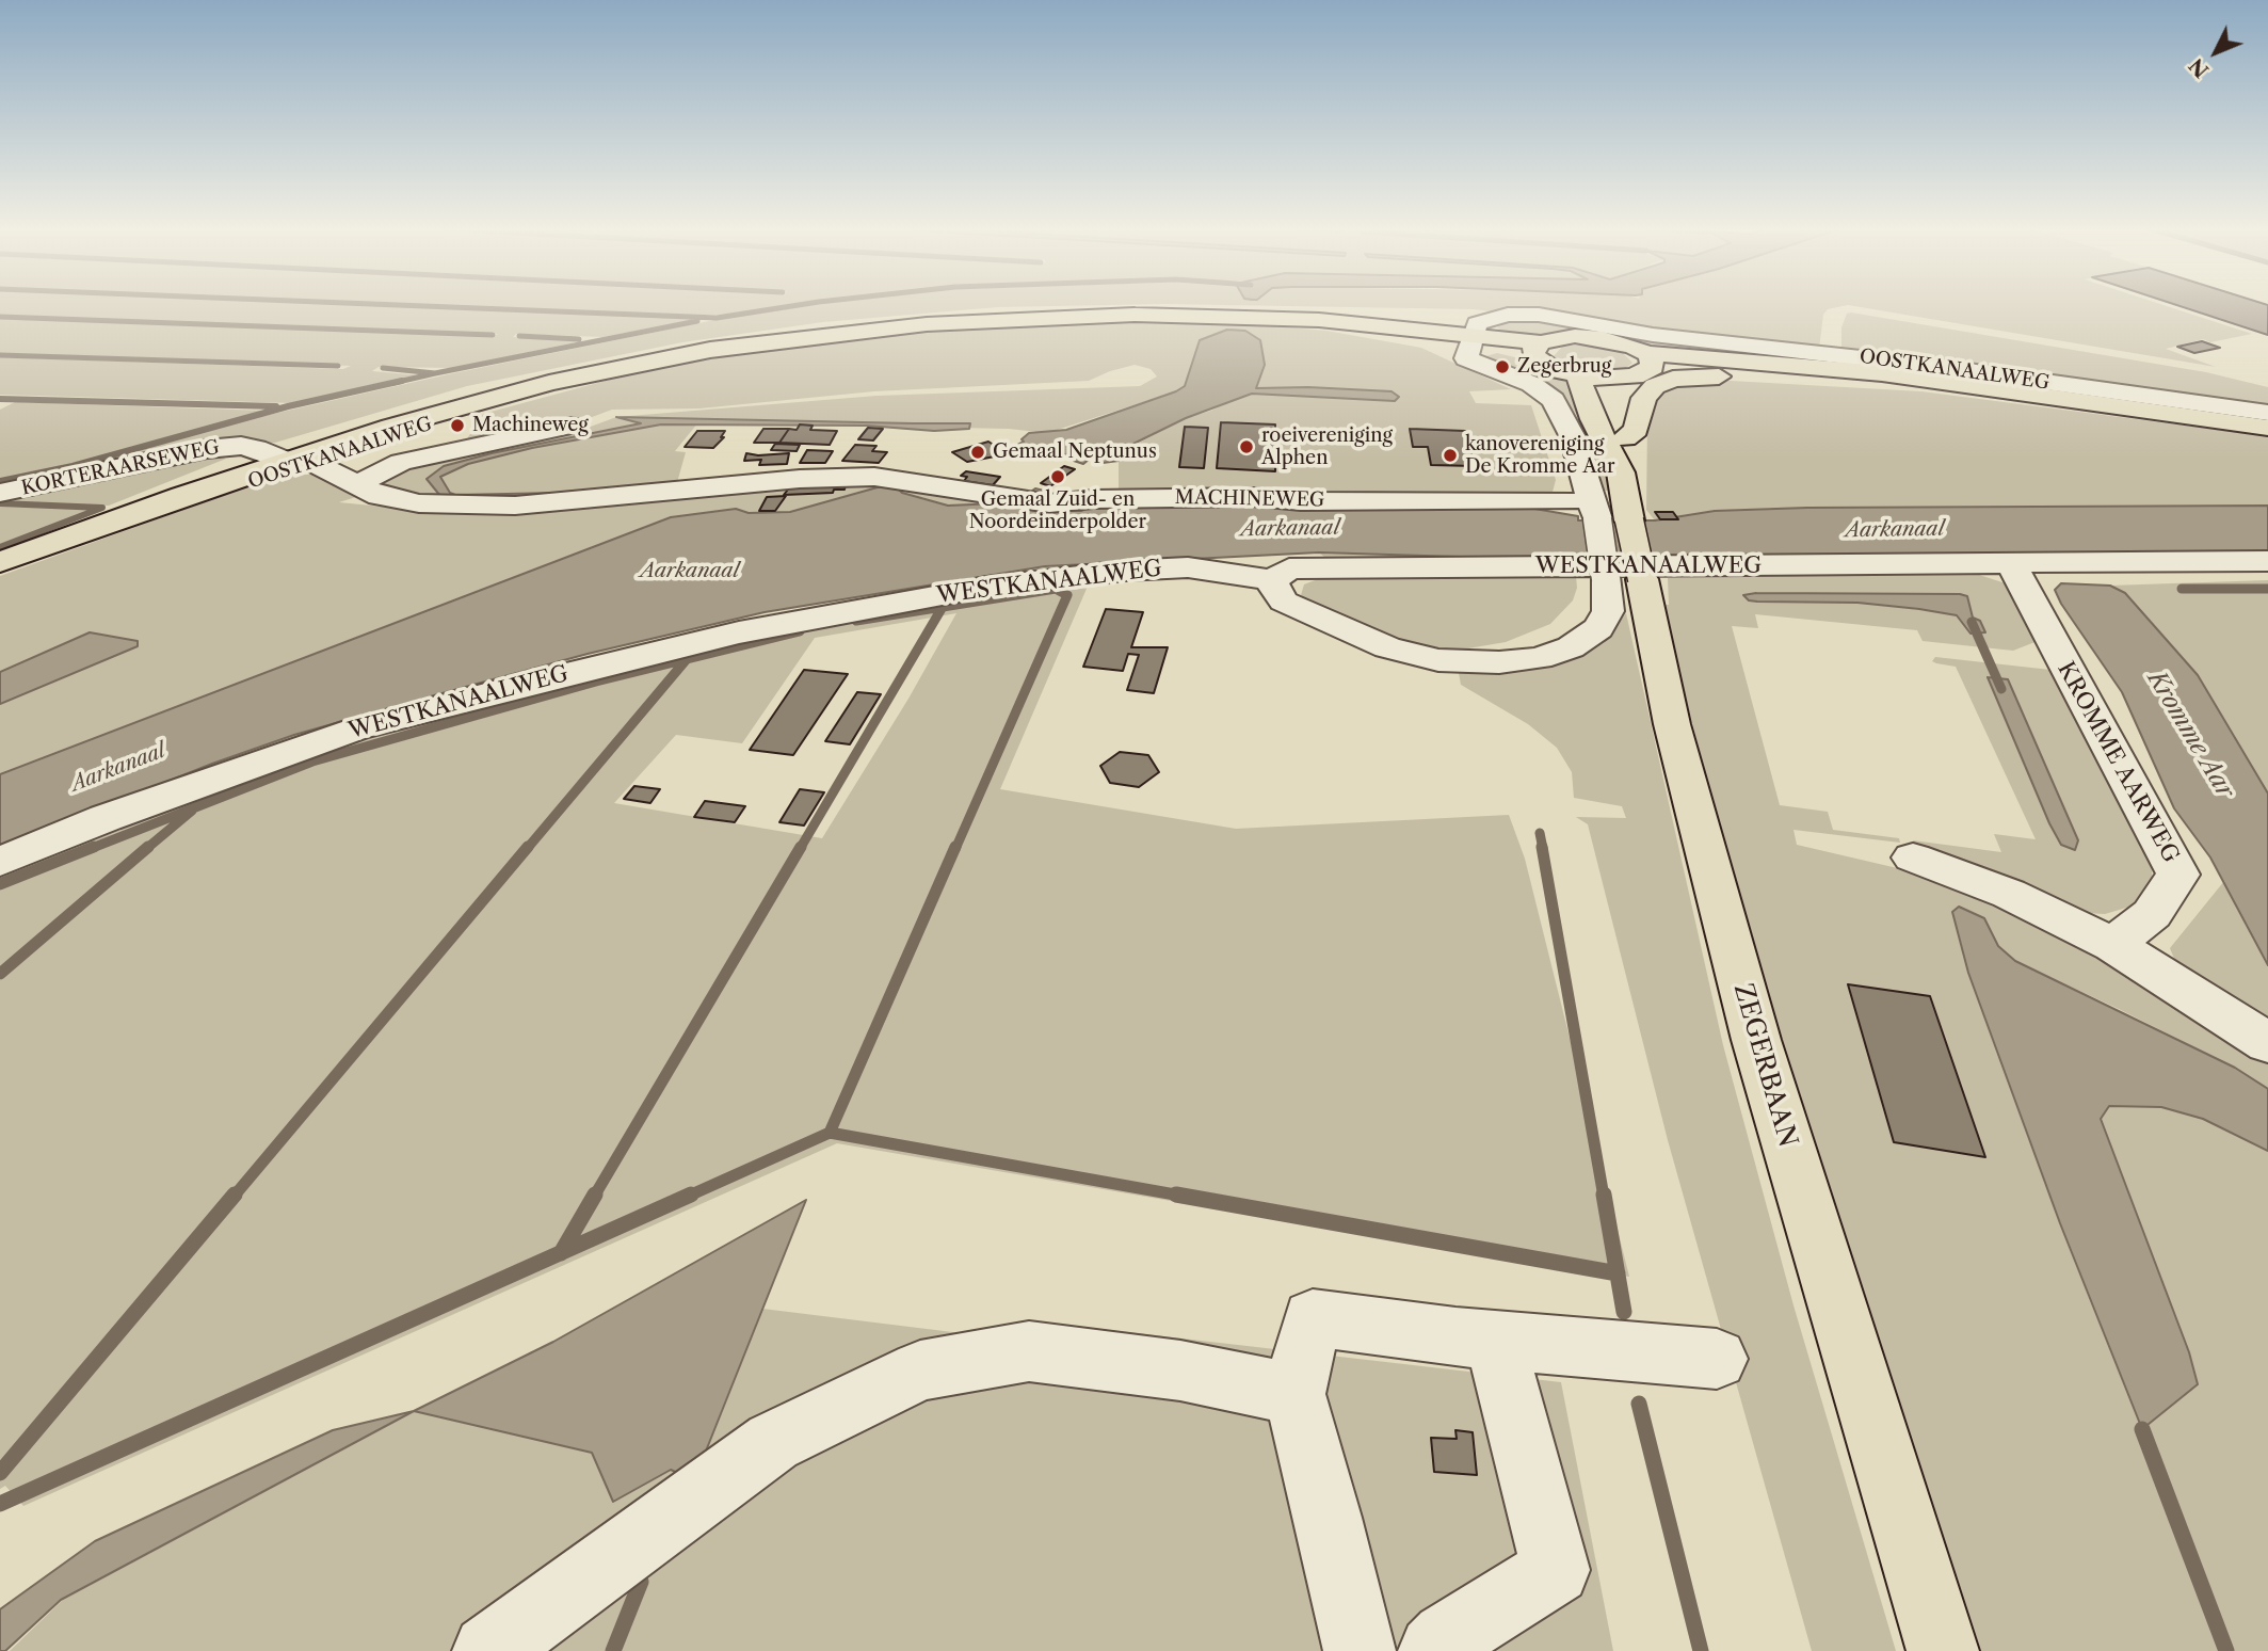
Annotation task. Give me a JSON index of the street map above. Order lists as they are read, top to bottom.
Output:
{
  "streets": {
    "main road": ["OOSTKANAALWEG", "ZEGERBAAN"],
    "street": [
      "KORTERAARSEWEG",
      "MACHINEWEG",
      "WESTKANAALWEG",
      "KROMME AARWEG"
    ]
  },
  "crossings": [
    ["OOSTKANAALWEG", "KORTERAARSEWEG"],
    ["OOSTKANAALWEG", "MACHINEWEG"],
    ["OOSTKANAALWEG", "ZEGERBAAN"],
    ["KORTERAARSEWEG", "MACHINEWEG"],
    ["WESTKANAALWEG", "KROMME AARWEG"],
    ["WESTKANAALWEG", "ZEGERBAAN"]
  ],
  "water": ["Aarkanaal", "Kromme Aar"],
  "places": [
    "Zegerbrug",
    "Machineweg",
    "roeivereniging Alphen",
    "Gemaal Neptunus",
    "kanovereniging De Kromme Aar",
    "Gemaal Zuid- en Noordeinderpolder"
  ],
  "north": "bottom left"
}
